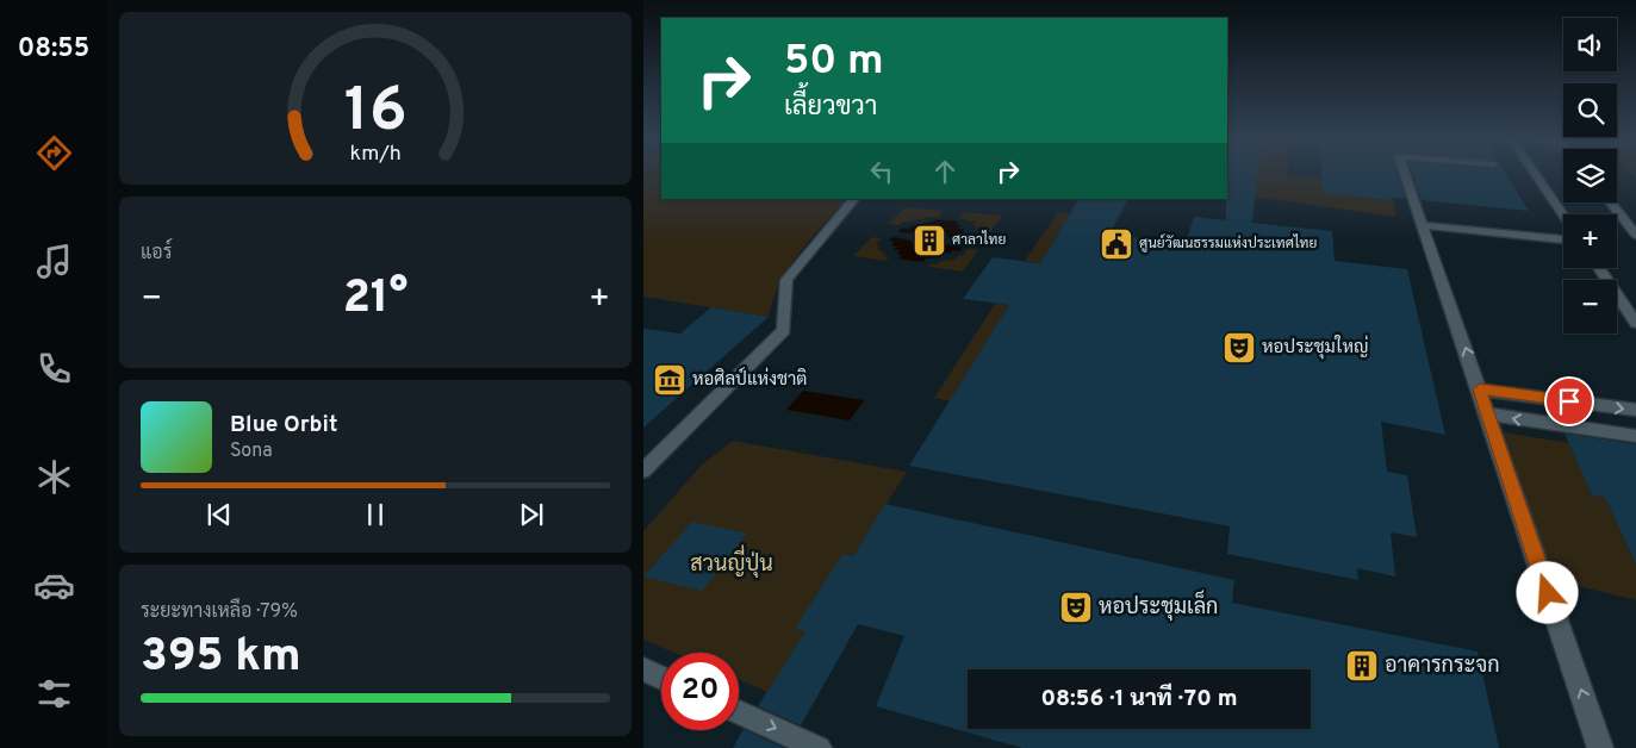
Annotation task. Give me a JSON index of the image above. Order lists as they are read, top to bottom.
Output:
{
  "parks": ["สวนญี่ปุ่น"],
  "places": {
    "building": ["ศาลาไทย", "อาคารกระจก"],
    "public building": ["ศูนย์วัฒนธรรมแห่งประเทศไทย"],
    "theatre": ["หอประชุมใหญ่", "หอประชุมเล็ก"],
    "museum": ["หอศิลป์แห่งชาติ"]
  },
  "page": {
    "tabs": "08:55",
    "map_buttons": ["+", "−"],
    "turn": ["50 m", "เลี้ยวขวา"],
    "tile": [
      "แอร์",
      ["ระยะทางเหลือ · 79%", "395 km"]
    ],
    "heat": ["−", "21°", "+"],
    "song": ["Blue Orbit", "Sona"],
    "limit": "20",
    "trip": "08:56 · 1 นาที · 70 m",
    "gauge": ["16", "km/h"]
  }
}
